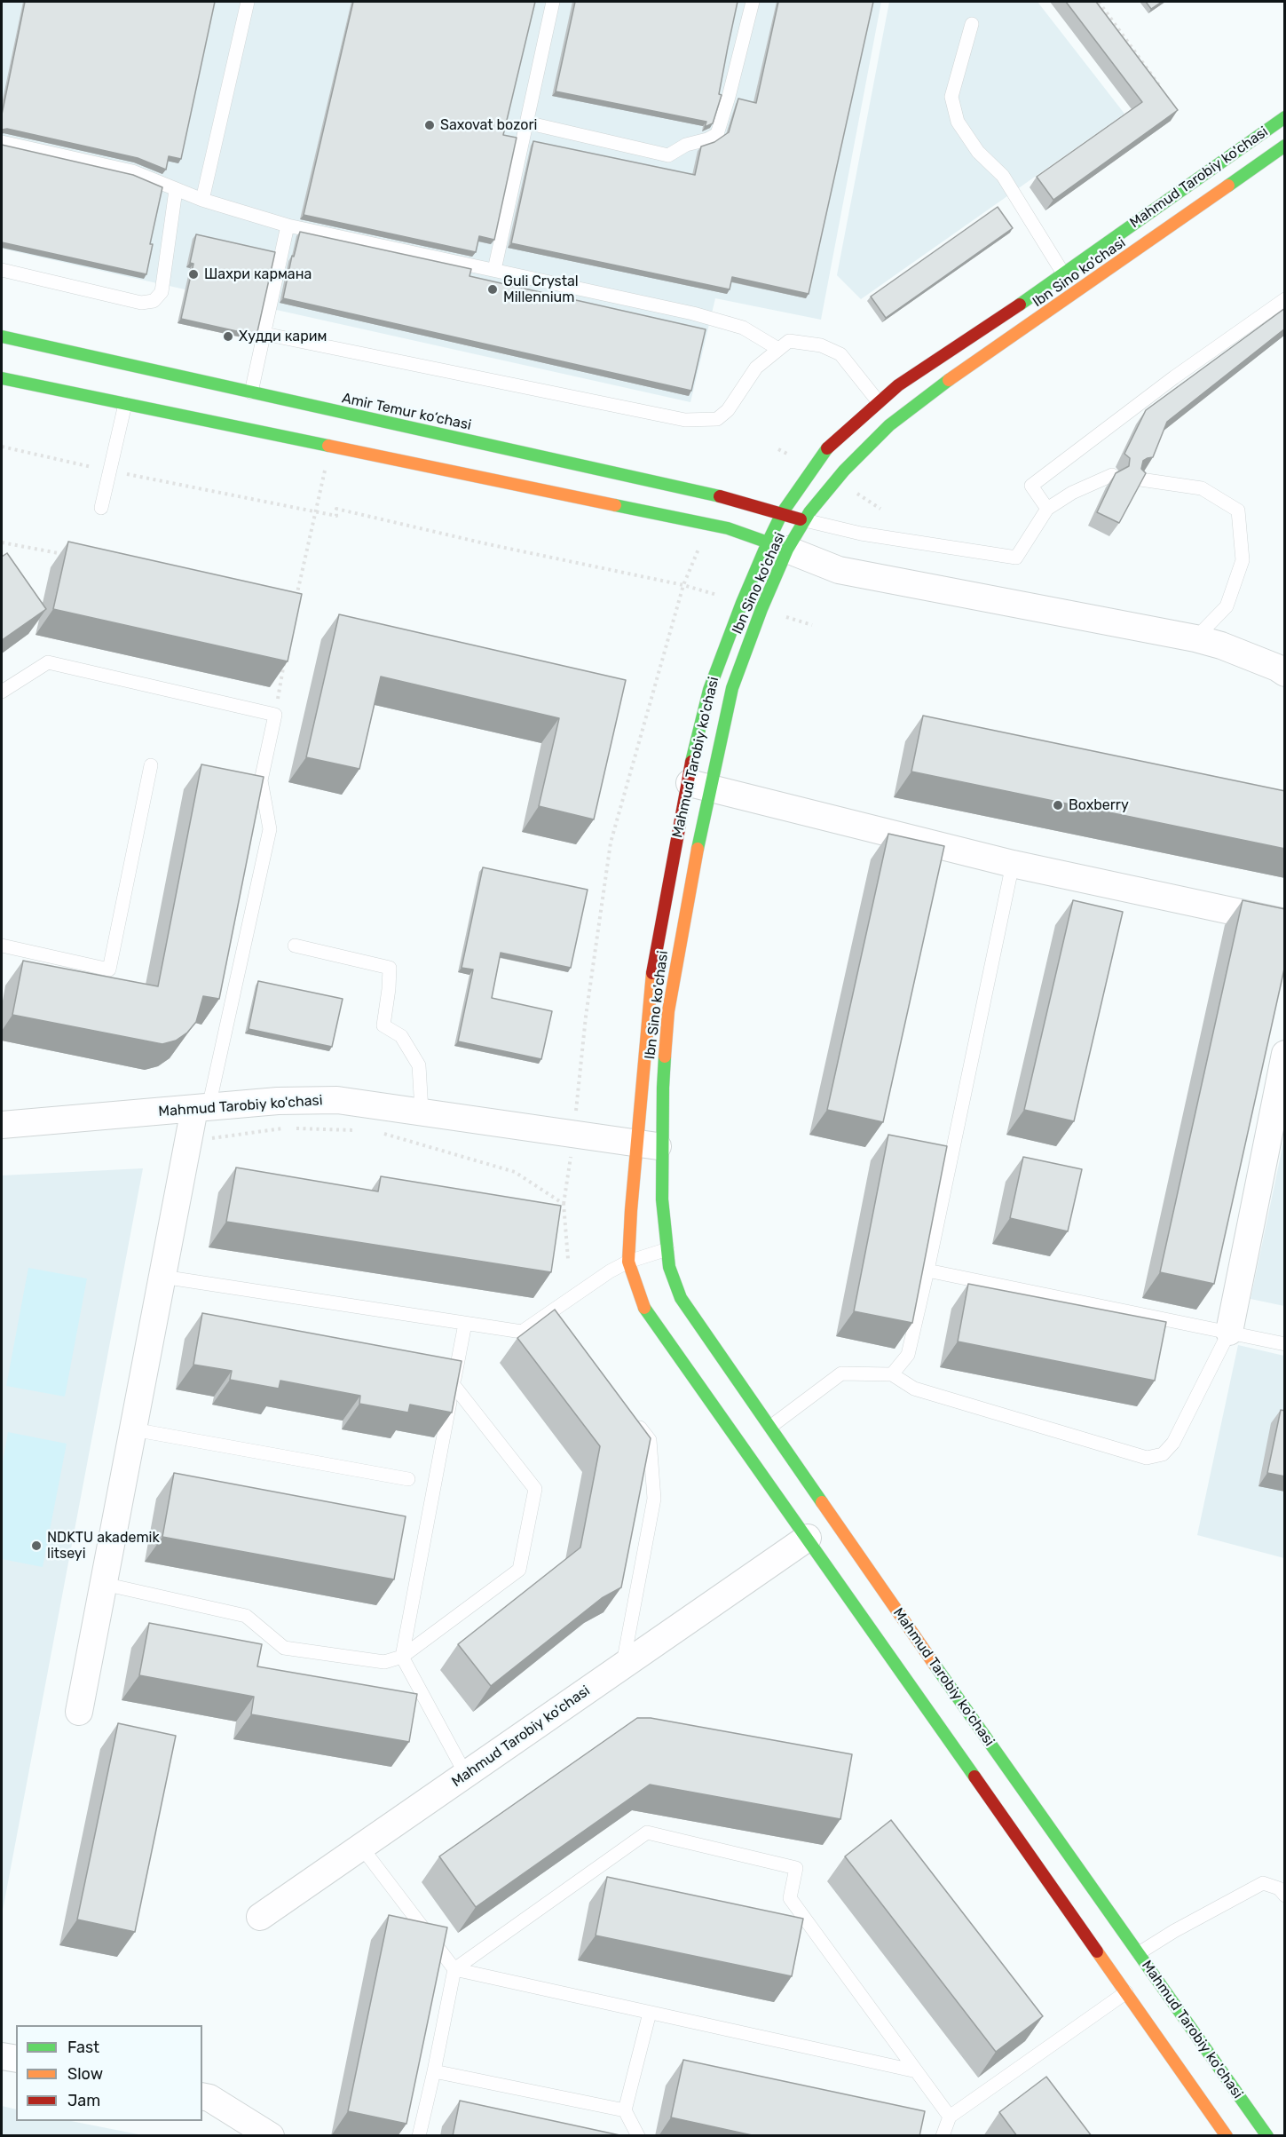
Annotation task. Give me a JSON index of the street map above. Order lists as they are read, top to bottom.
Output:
{
  "streets": {
    "main road": ["Mahmud Tarobiy ko'chasi", "Ibn Sino ko'chasi", "Amir Temur ko‘chasi"]
  },
  "crossings": [
    ["Mahmud Tarobiy ko'chasi", "Ibn Sino ko'chasi"],
    ["Mahmud Tarobiy ko'chasi", "Amir Temur ko‘chasi"],
    ["Ibn Sino ko'chasi", "Amir Temur ko‘chasi"]
  ],
  "places": [
    "Saxovat bozori",
    "Шахри кармана",
    "Guli Crystal Millennium",
    "Худди карим",
    "Boxberry",
    "NDKTU akademik litseyi"
  ],
  "legend": ["Fast", "Slow", "Jam"]
}
